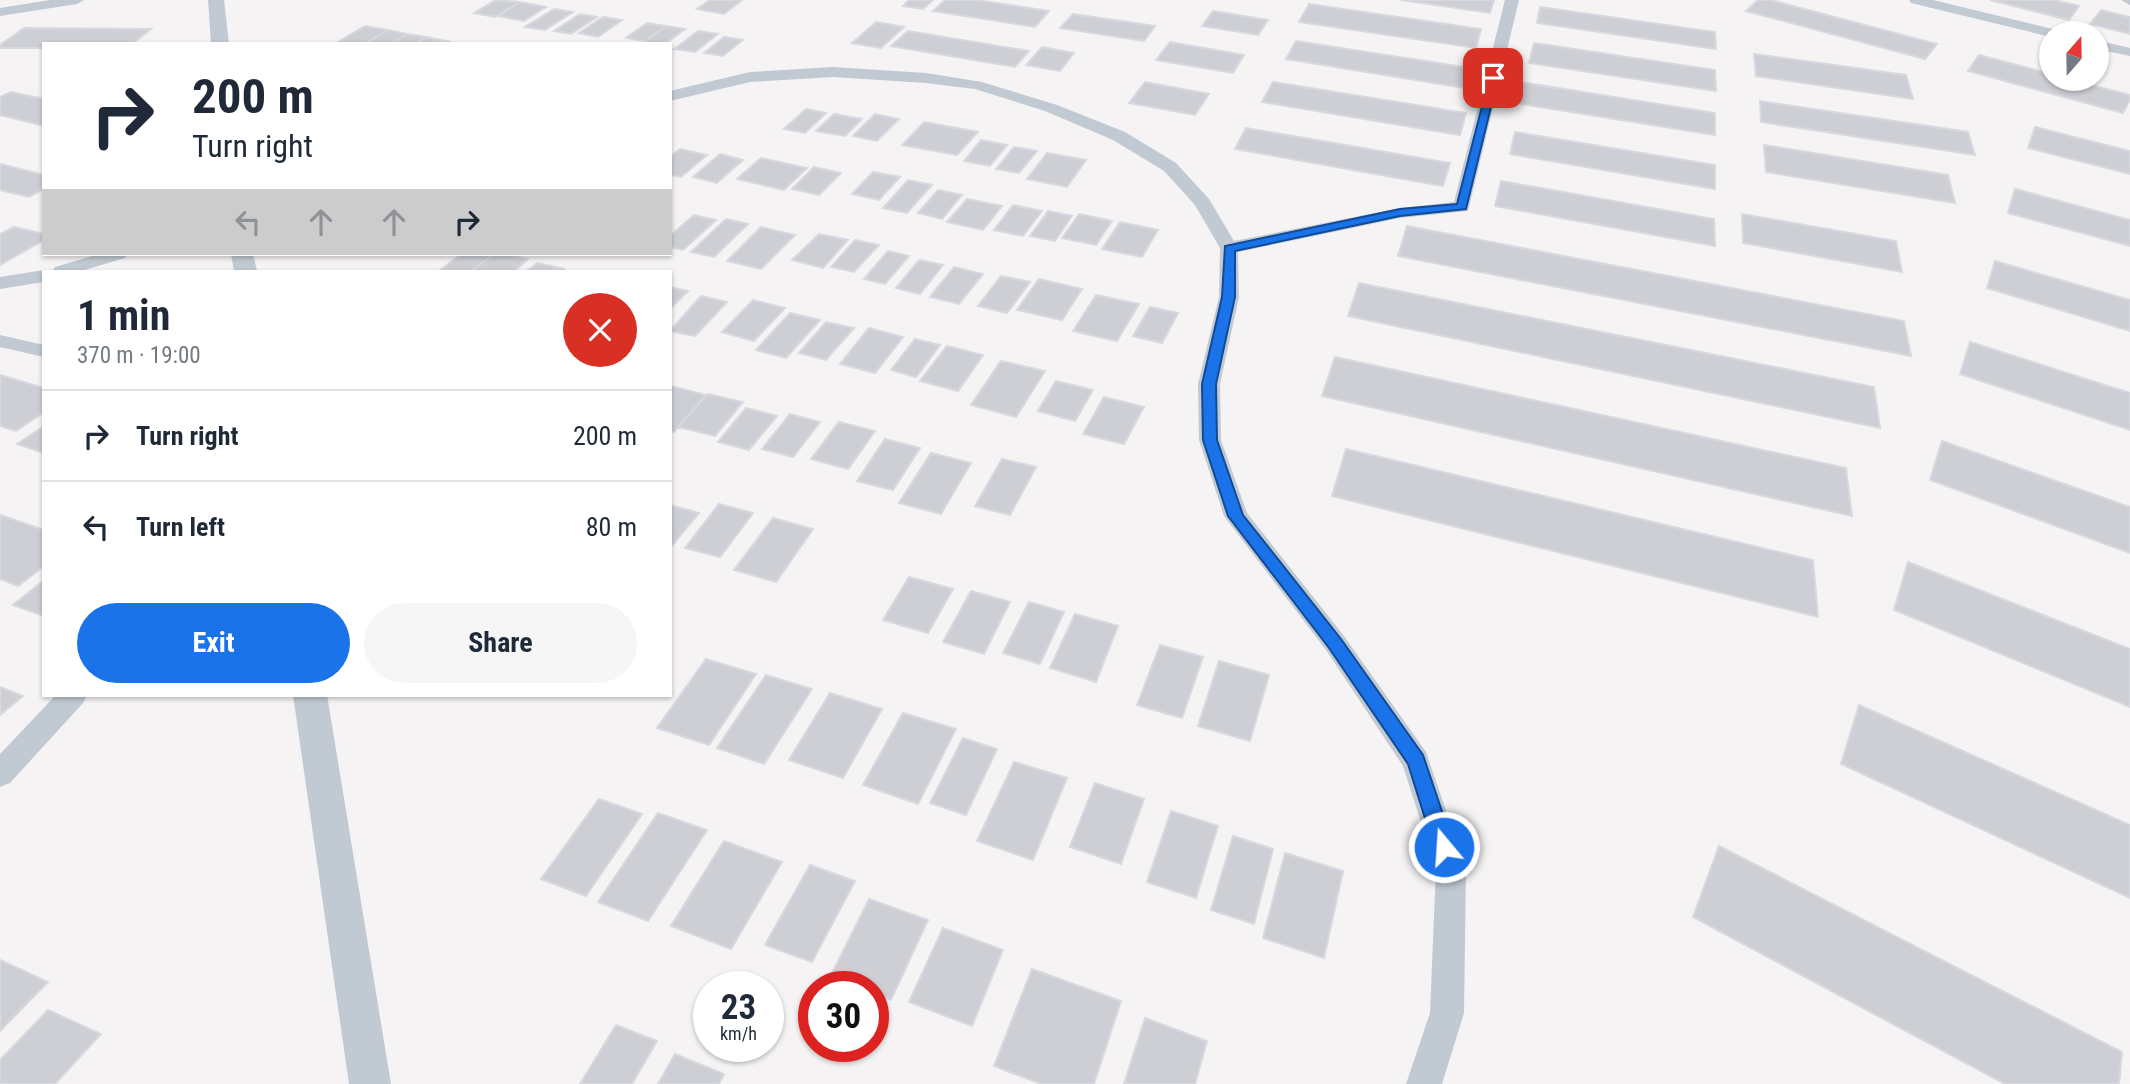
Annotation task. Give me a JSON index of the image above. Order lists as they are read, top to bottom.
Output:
{
  "north": "top",
  "page": {
    "turn": ["200 m", "Turn right"],
    "heading": ["1 min", "370 m · 19:00"],
    "list": [
      {
        "name": "Turn right",
        "value": "200 m"
      },
      {
        "name": "Turn left",
        "value": "80 m"
      }
    ],
    "buttons": ["Exit", "Share"],
    "speed": "23 km/h",
    "limit": "30"
  }
}
